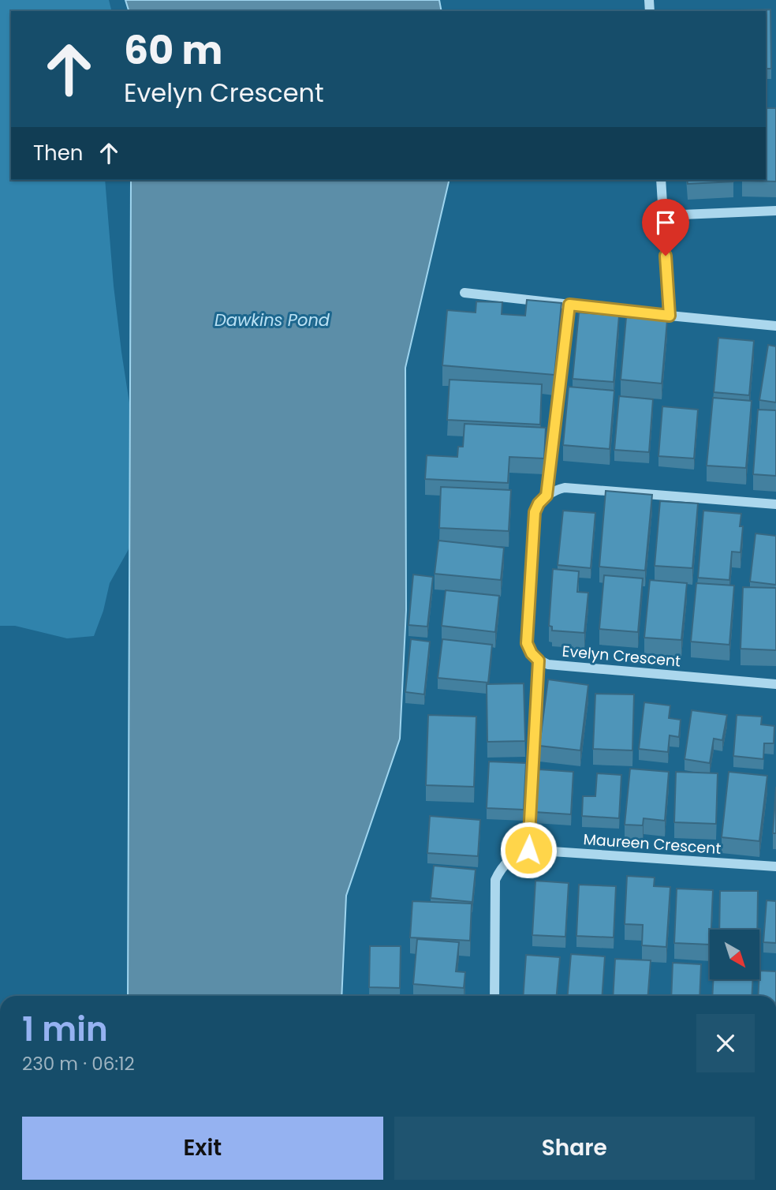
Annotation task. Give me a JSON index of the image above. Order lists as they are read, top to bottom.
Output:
{
  "streets": {
    "street": ["Evelyn Crescent", "Maureen Crescent"]
  },
  "water": ["Dawkins Pond"],
  "north": "bottom right",
  "page": {
    "turn": ["60 m", "Evelyn Crescent"],
    "then": "Then",
    "heading": ["1 min", "230 m · 06:12"],
    "buttons": ["Exit", "Share"]
  }
}
